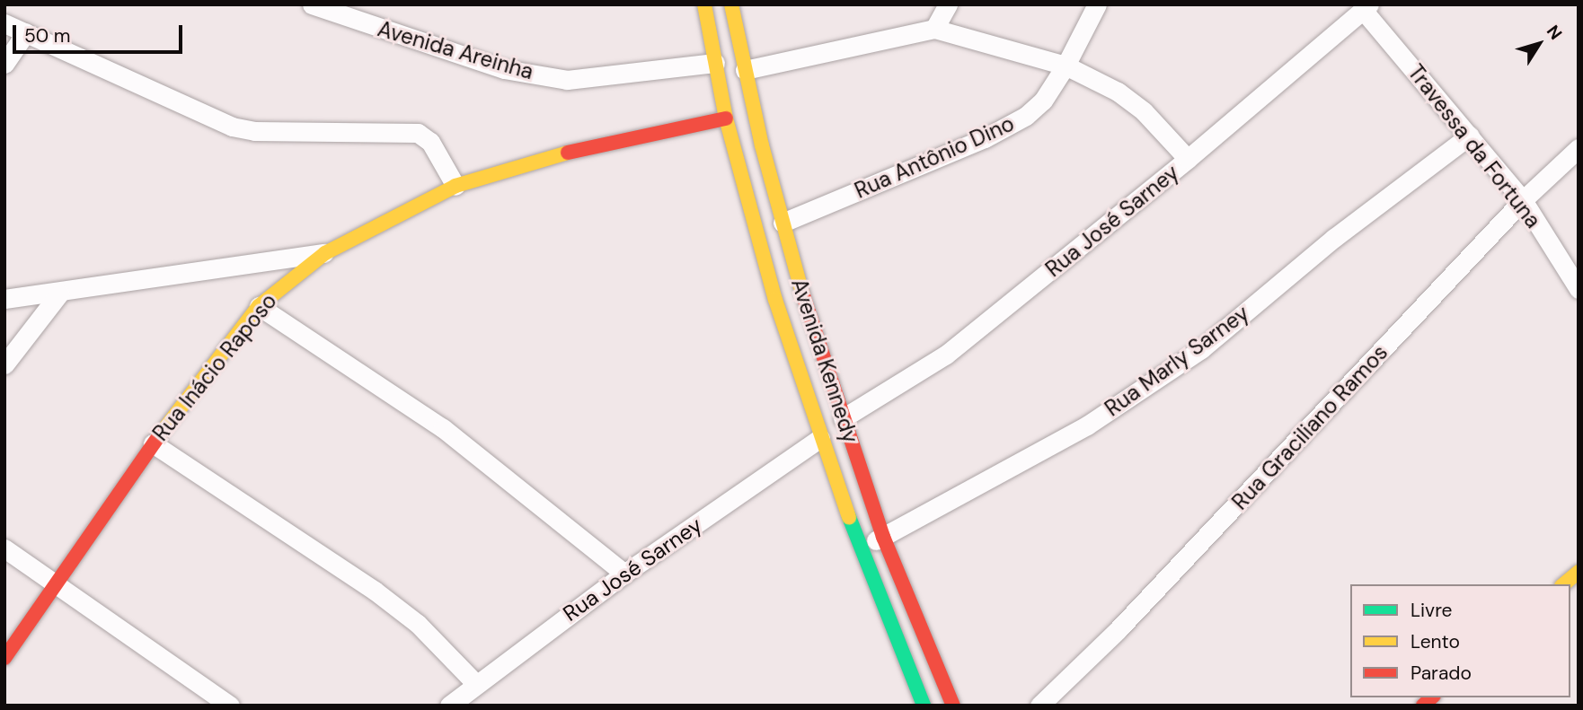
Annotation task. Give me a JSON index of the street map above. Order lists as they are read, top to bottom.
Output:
{
  "streets": {
    "main road": ["Avenida Kennedy", "Rua Inácio Raposo"],
    "street": [
      "Avenida Areinha",
      "Travessa da Fortuna",
      "Rua Antônio Dino",
      "Rua José Sarney",
      "Rua Marly Sarney",
      "Rua Graciliano Ramos"
    ]
  },
  "crossings": [
    ["Avenida Areinha", "Avenida Kennedy"],
    ["Travessa da Fortuna", "Rua José Sarney"],
    ["Travessa da Fortuna", "Rua Marly Sarney"],
    ["Travessa da Fortuna", "Rua Graciliano Ramos"],
    ["Rua Antônio Dino", "Avenida Kennedy"],
    ["Rua José Sarney", "Avenida Kennedy"],
    ["Avenida Kennedy", "Rua Marly Sarney"],
    ["Avenida Kennedy", "Rua Inácio Raposo"]
  ],
  "legend": ["Livre", "Lento", "Parado"],
  "scale_bar": "50 m",
  "north": "top right"
}
